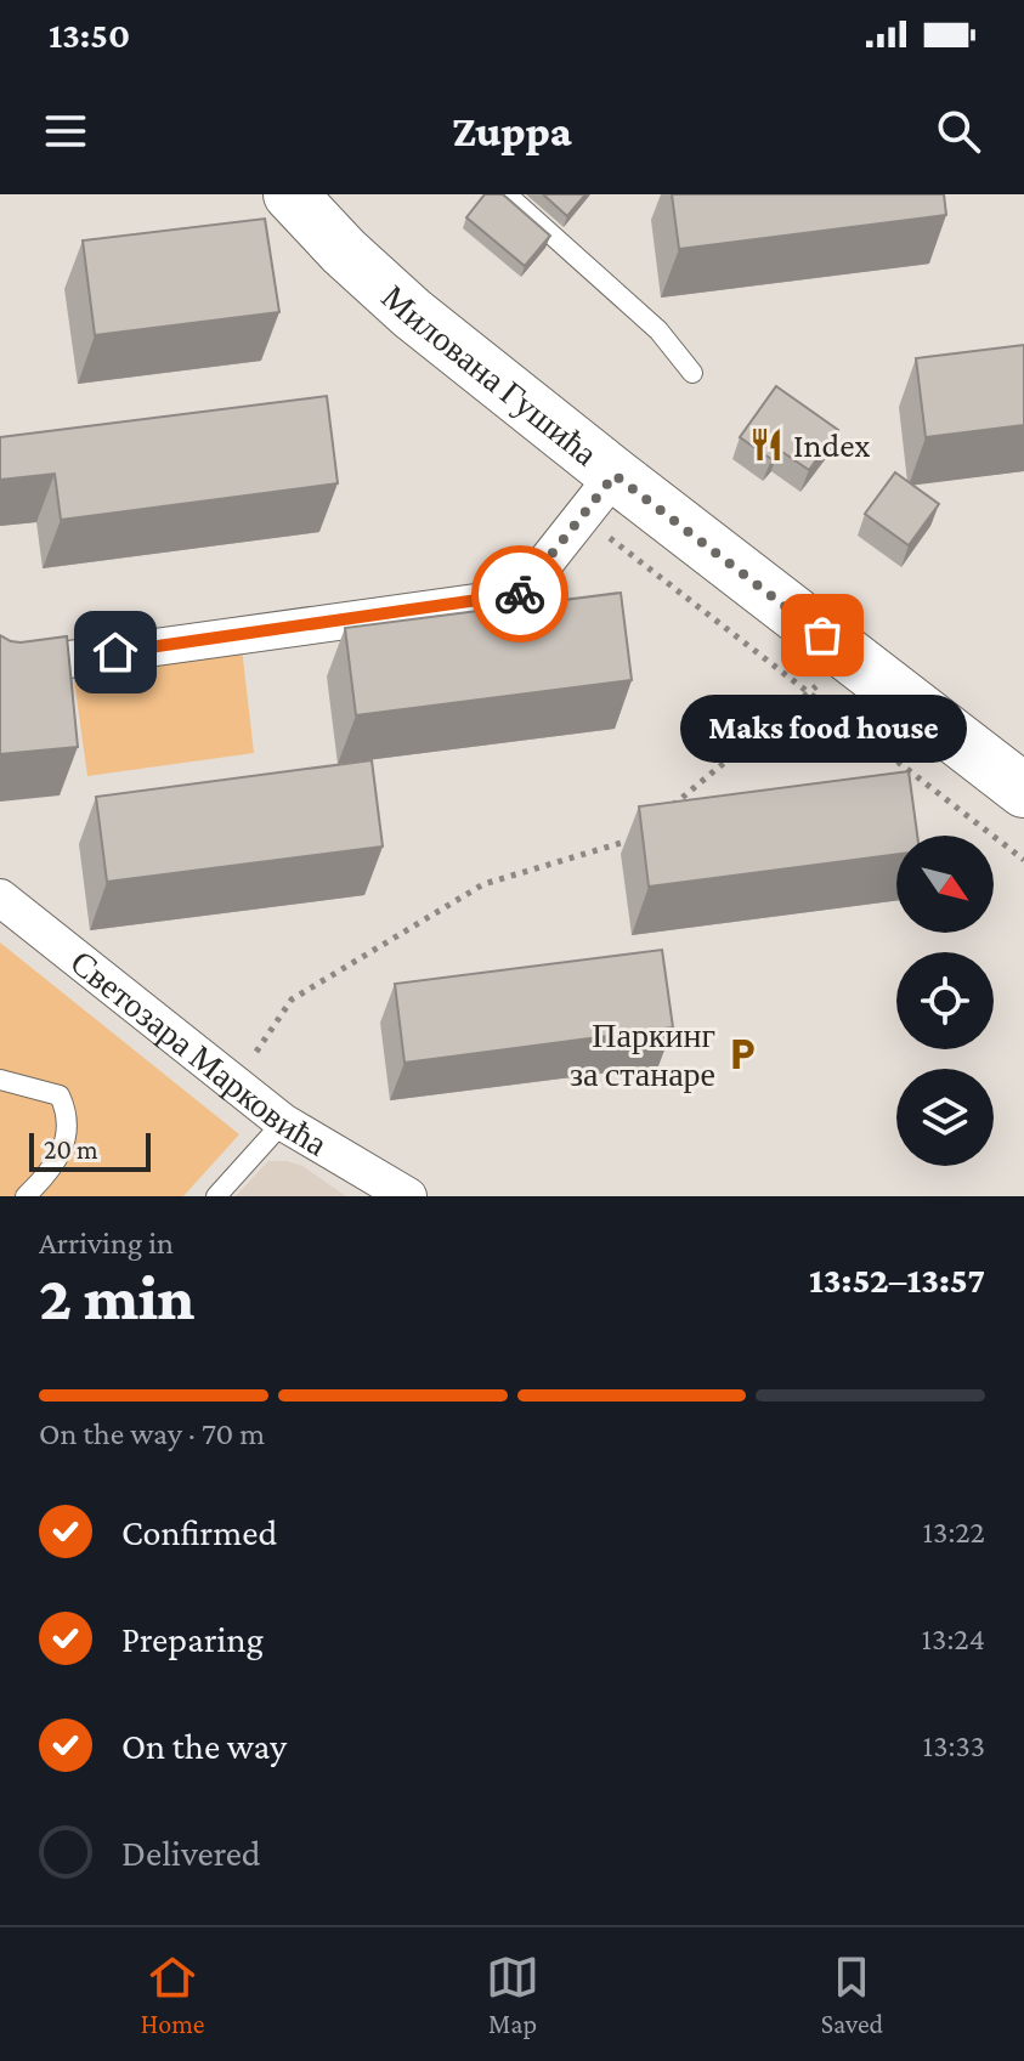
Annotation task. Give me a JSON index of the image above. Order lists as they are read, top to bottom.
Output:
{
  "streets": {
    "street": ["Милована Гушића", "Светозара Марковића"]
  },
  "places": {
    "restaurant": ["Index"],
    "other": ["Maks food house"],
    "parking": ["Паркинг за станаре"]
  },
  "scale_bar": "20 m",
  "north": "bottom right",
  "page": {
    "status": "13:50",
    "header": "Zuppa",
    "bubble": "Maks food house",
    "scale": "20 m",
    "heading": ["2 min", "Arriving in", "13:52–13:57"],
    "bar": "On the way · 70 m",
    "list": [
      ["Confirmed", "13:22"],
      ["Preparing", "13:24"],
      ["On the way", "13:33"],
      "Delivered"
    ],
    "tabs": ["Home", "Map", "Saved"]
  }
}
